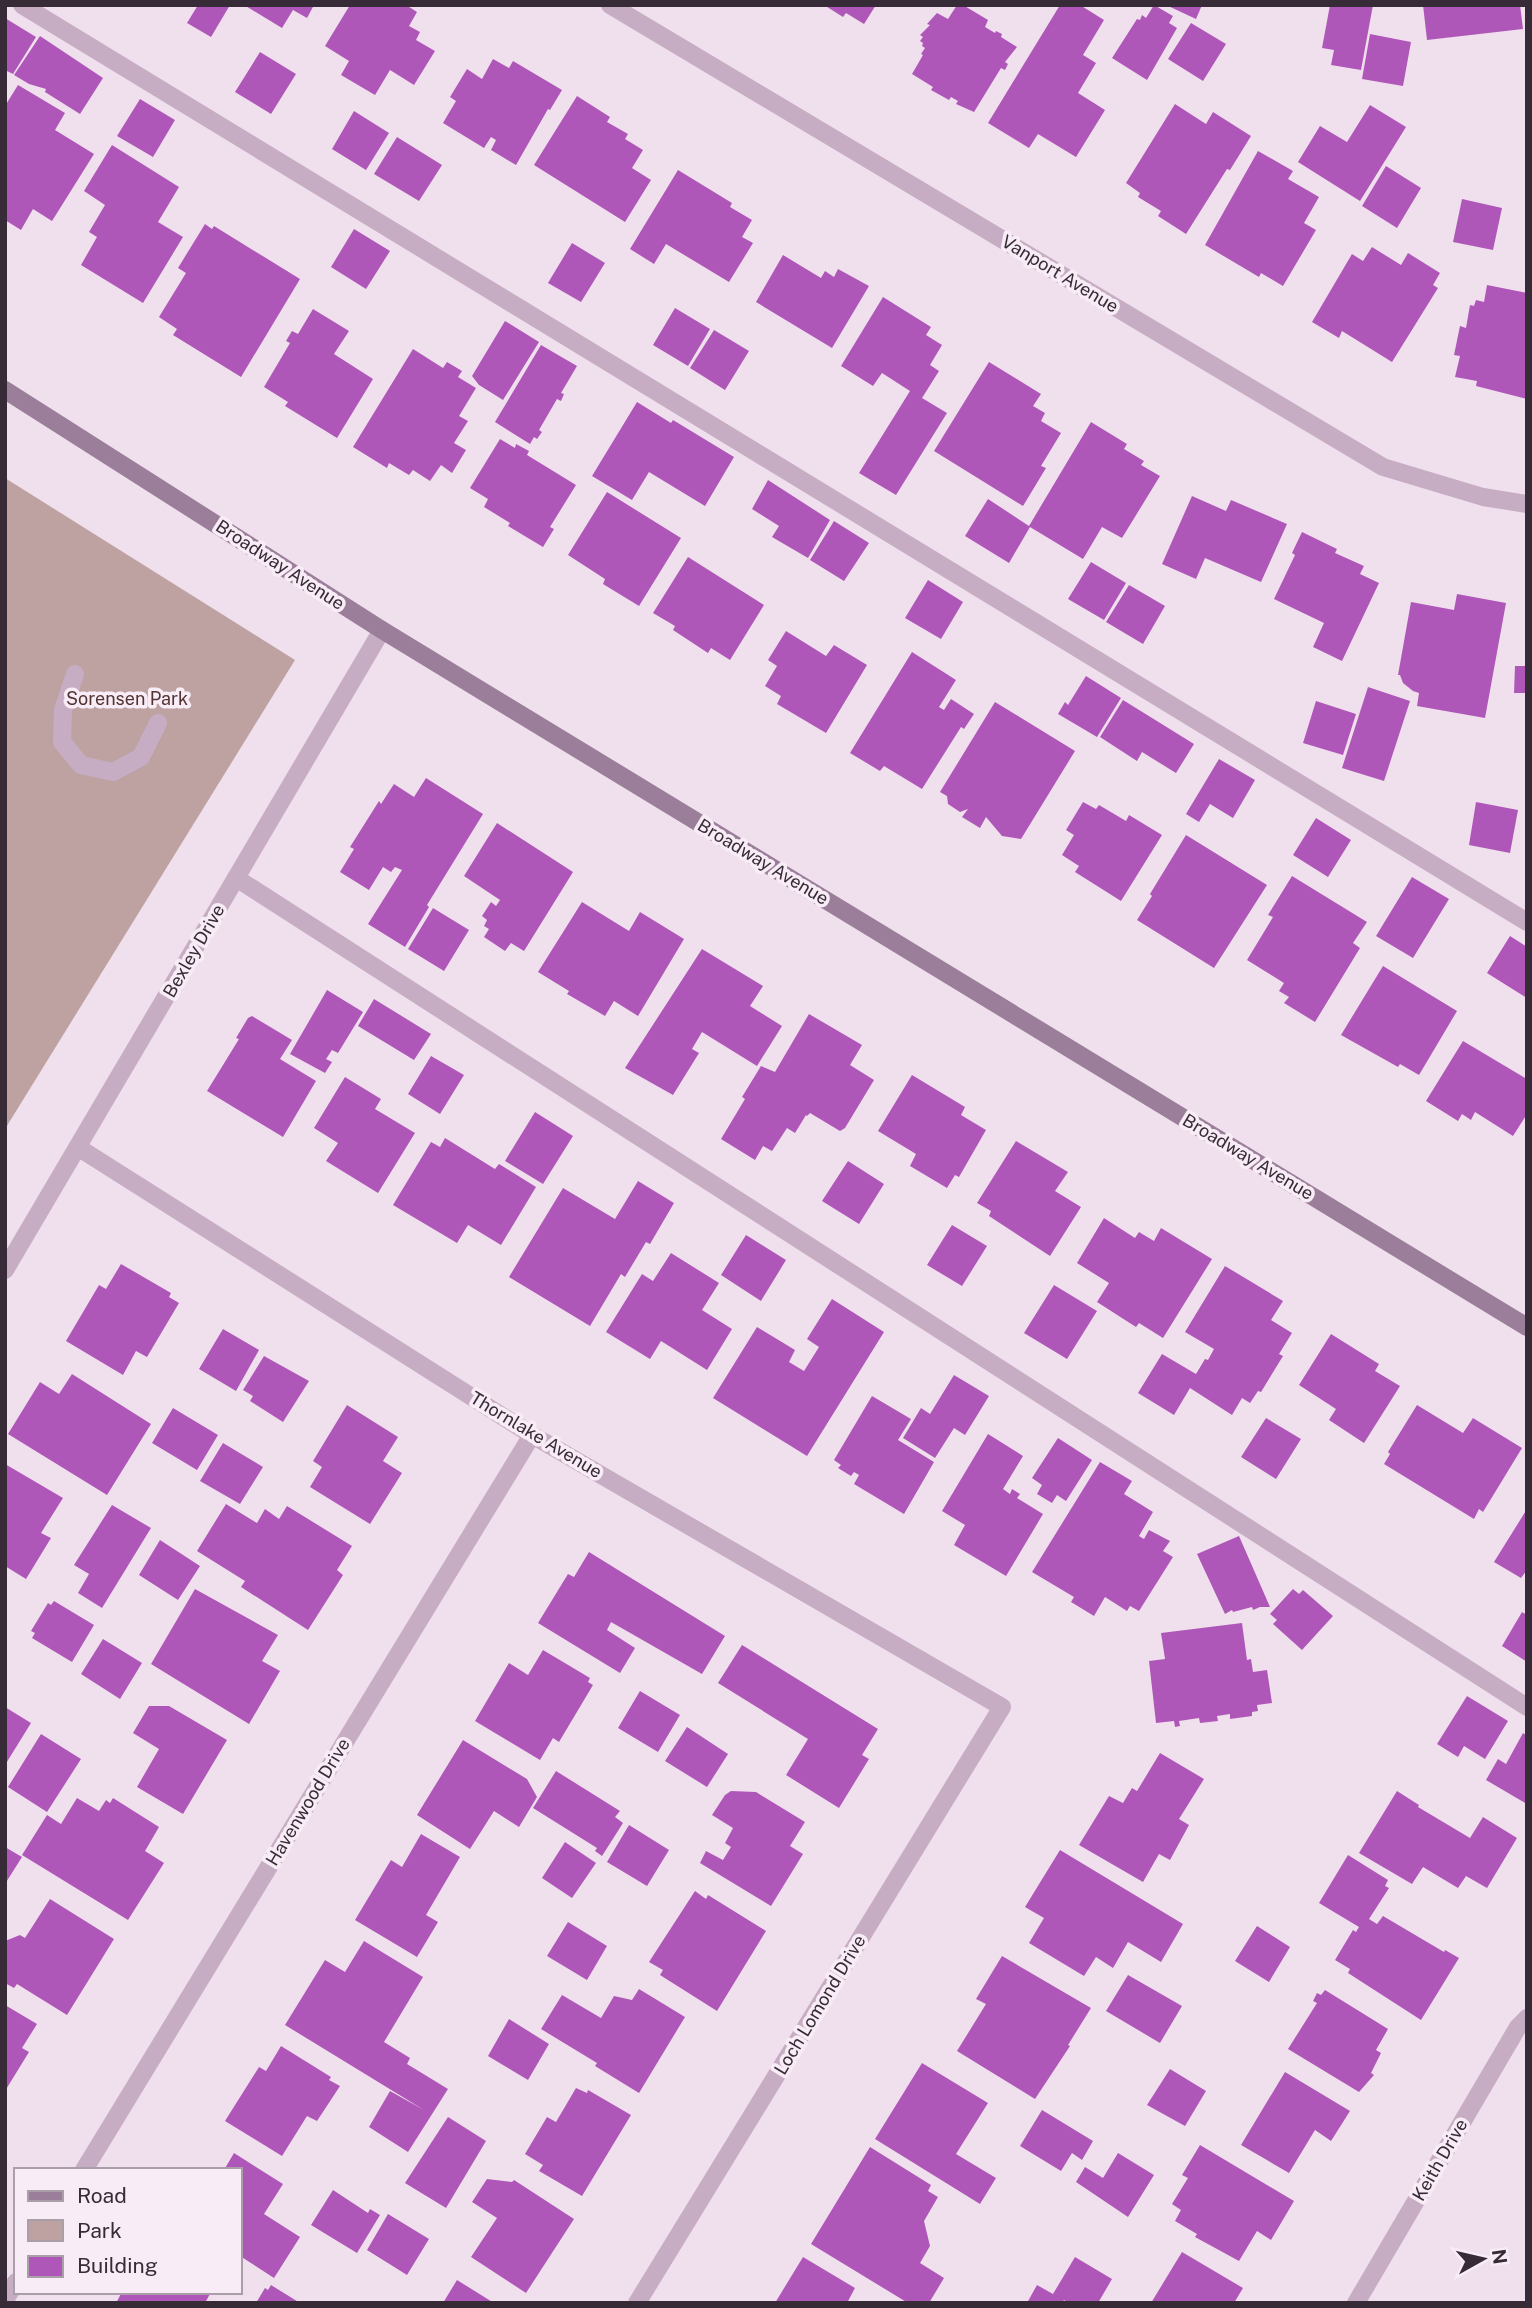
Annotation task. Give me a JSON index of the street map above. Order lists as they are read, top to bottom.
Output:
{
  "streets": {
    "street": [
      "Vanport Avenue",
      "Broadway Avenue",
      "Bexley Drive",
      "Thornlake Avenue",
      "Havenwood Drive",
      "Loch Lomond Drive",
      "Keith Drive"
    ]
  },
  "crossings": [
    ["Broadway Avenue", "Bexley Drive"],
    ["Bexley Drive", "Thornlake Avenue"],
    ["Thornlake Avenue", "Havenwood Drive"],
    ["Thornlake Avenue", "Loch Lomond Drive"]
  ],
  "parks": ["Sorensen Park"],
  "legend": ["Road", "Park", "Building"],
  "north": "right"
}
